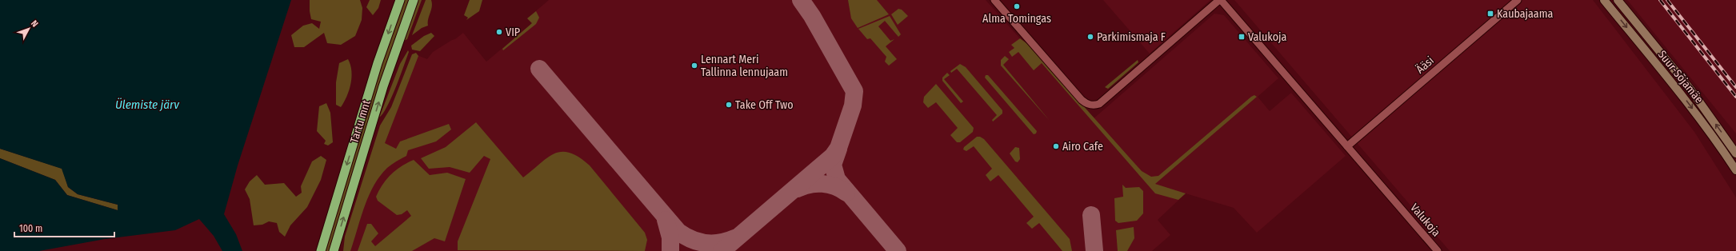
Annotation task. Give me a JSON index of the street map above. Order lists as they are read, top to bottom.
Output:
{
  "streets": {
    "highway": ["Tartu mnt"],
    "main road": ["Suur-Sõjamäe"],
    "street": ["Ääsi", "Valukoja"]
  },
  "crossings": [
    ["Ääsi", "Valukoja"]
  ],
  "water": ["Ülemiste järv"],
  "places": {
    "other": [
      "Alma Tomingas",
      "VIP",
      "Parkimismaja F",
      "Lennart Meri Tallinna lennujaam",
      "Take Off Two",
      "Airo Cafe"
    ],
    "transit": ["Kaubajaama", "Valukoja"]
  },
  "scale_bar": "100 m",
  "north": "top right"
}
